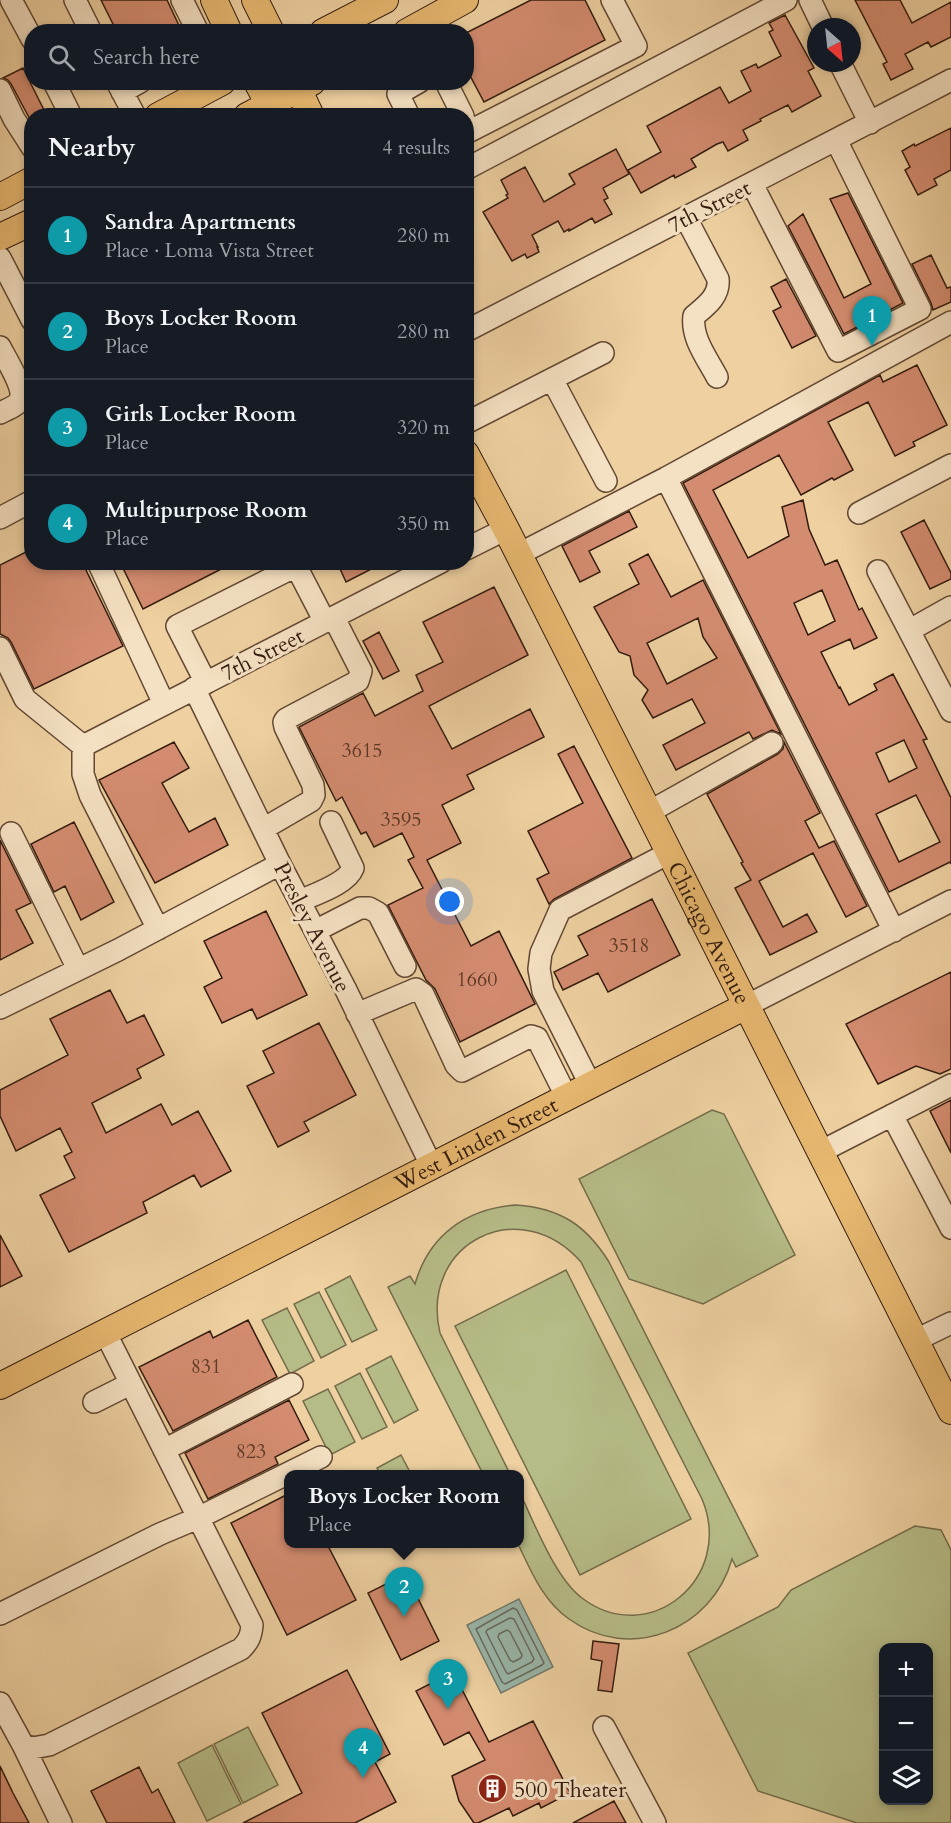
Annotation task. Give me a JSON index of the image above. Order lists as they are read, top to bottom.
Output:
{
  "streets": {
    "main road": ["Chicago Avenue", "West Linden Street"],
    "street": ["7th Street", "Presley Avenue"]
  },
  "crossings": [
    ["7th Street", "Presley Avenue"],
    ["Presley Avenue", "West Linden Street"],
    ["Chicago Avenue", "West Linden Street"]
  ],
  "places": {
    "building": ["500 Theater"]
  },
  "house_numbers": [
    "3615",
    "3595",
    "3518",
    "1660",
    "831",
    "823"
  ],
  "north": "bottom right",
  "page": {
    "search": "Search here",
    "heading": ["Nearby", "4 results"],
    "list": [
      {
        "mark": "1",
        "name": "Sandra Apartments",
        "note": "Place · Loma Vista Street",
        "value": "280 m"
      },
      {
        "mark": "2",
        "name": "Boys Locker Room",
        "note": "Place",
        "value": "280 m"
      },
      {
        "mark": "3",
        "name": "Girls Locker Room",
        "note": "Place",
        "value": "320 m"
      },
      {
        "mark": "4",
        "name": "Multipurpose Room",
        "note": "Place",
        "value": "350 m"
      }
    ],
    "pins": [
      "1",
      "2",
      "3",
      "4"
    ],
    "popup": ["Boys Locker Room", "Place"],
    "map_buttons": ["+", "−"]
  }
}
